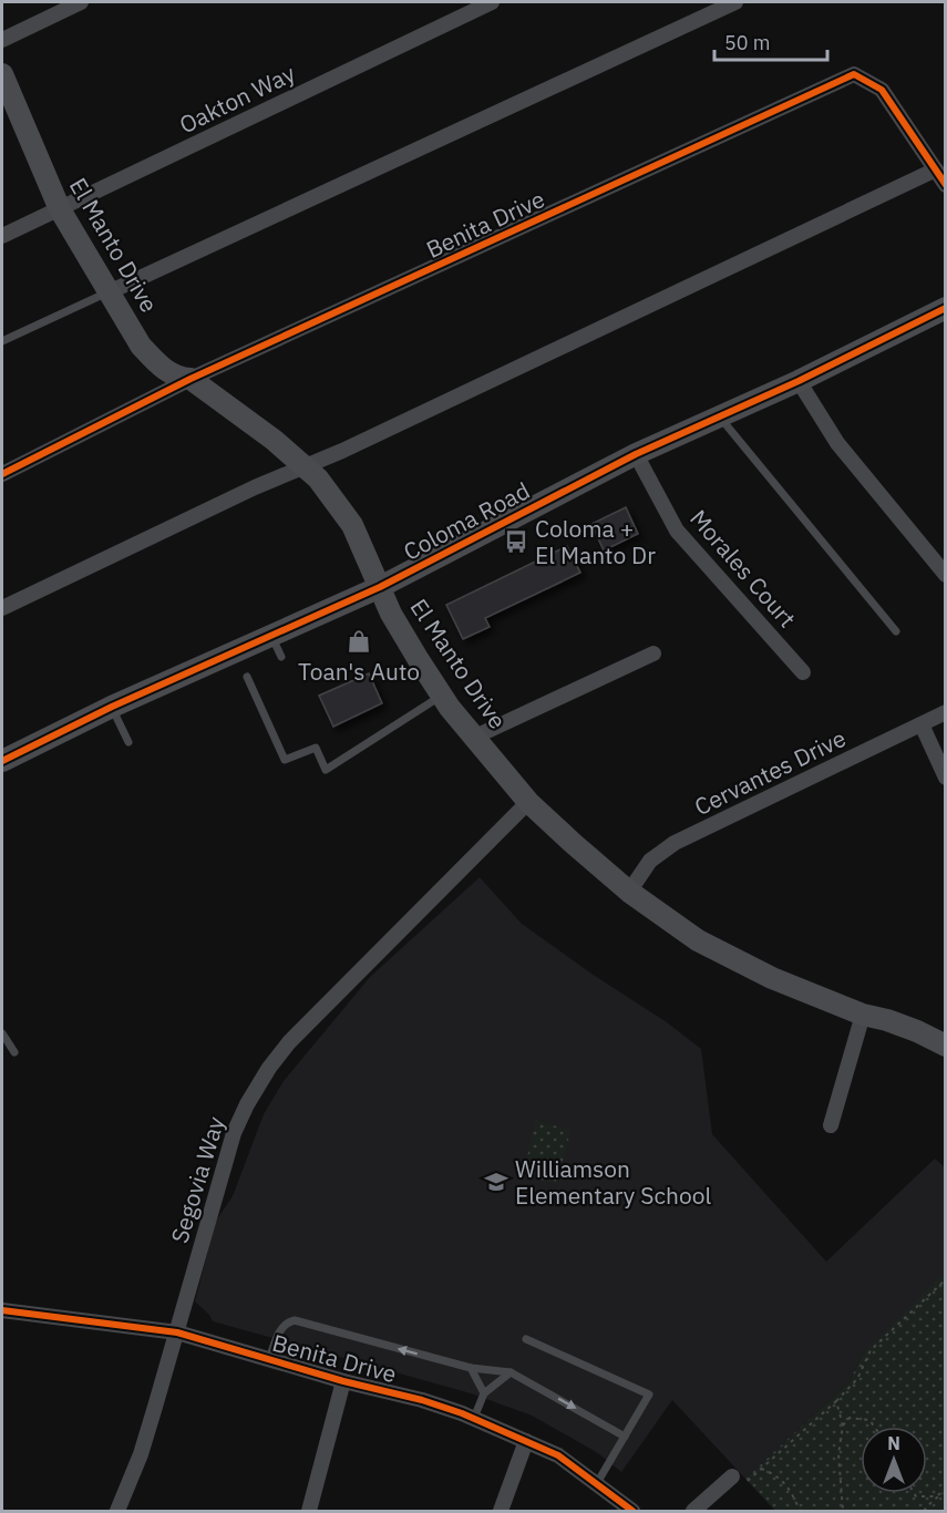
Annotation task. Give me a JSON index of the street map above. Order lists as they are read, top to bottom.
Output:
{
  "streets": {
    "street": [
      "Oakton Way",
      "Benita Drive",
      "El Manto Drive",
      "Coloma Road",
      "Morales Court",
      "Cervantes Drive",
      "Segovia Way"
    ]
  },
  "crossings": [
    ["Oakton Way", "El Manto Drive"],
    ["Benita Drive", "El Manto Drive"],
    ["Benita Drive", "Segovia Way"],
    ["El Manto Drive", "Coloma Road"],
    ["El Manto Drive", "Cervantes Drive"],
    ["El Manto Drive", "Segovia Way"],
    ["Coloma Road", "Morales Court"]
  ],
  "places": {
    "bus stop": ["Coloma + El Manto Dr"],
    "shop": ["Toan's Auto"],
    "school or university": ["Williamson Elementary School"]
  },
  "scale_bar": "50 m",
  "north": "top"
}
